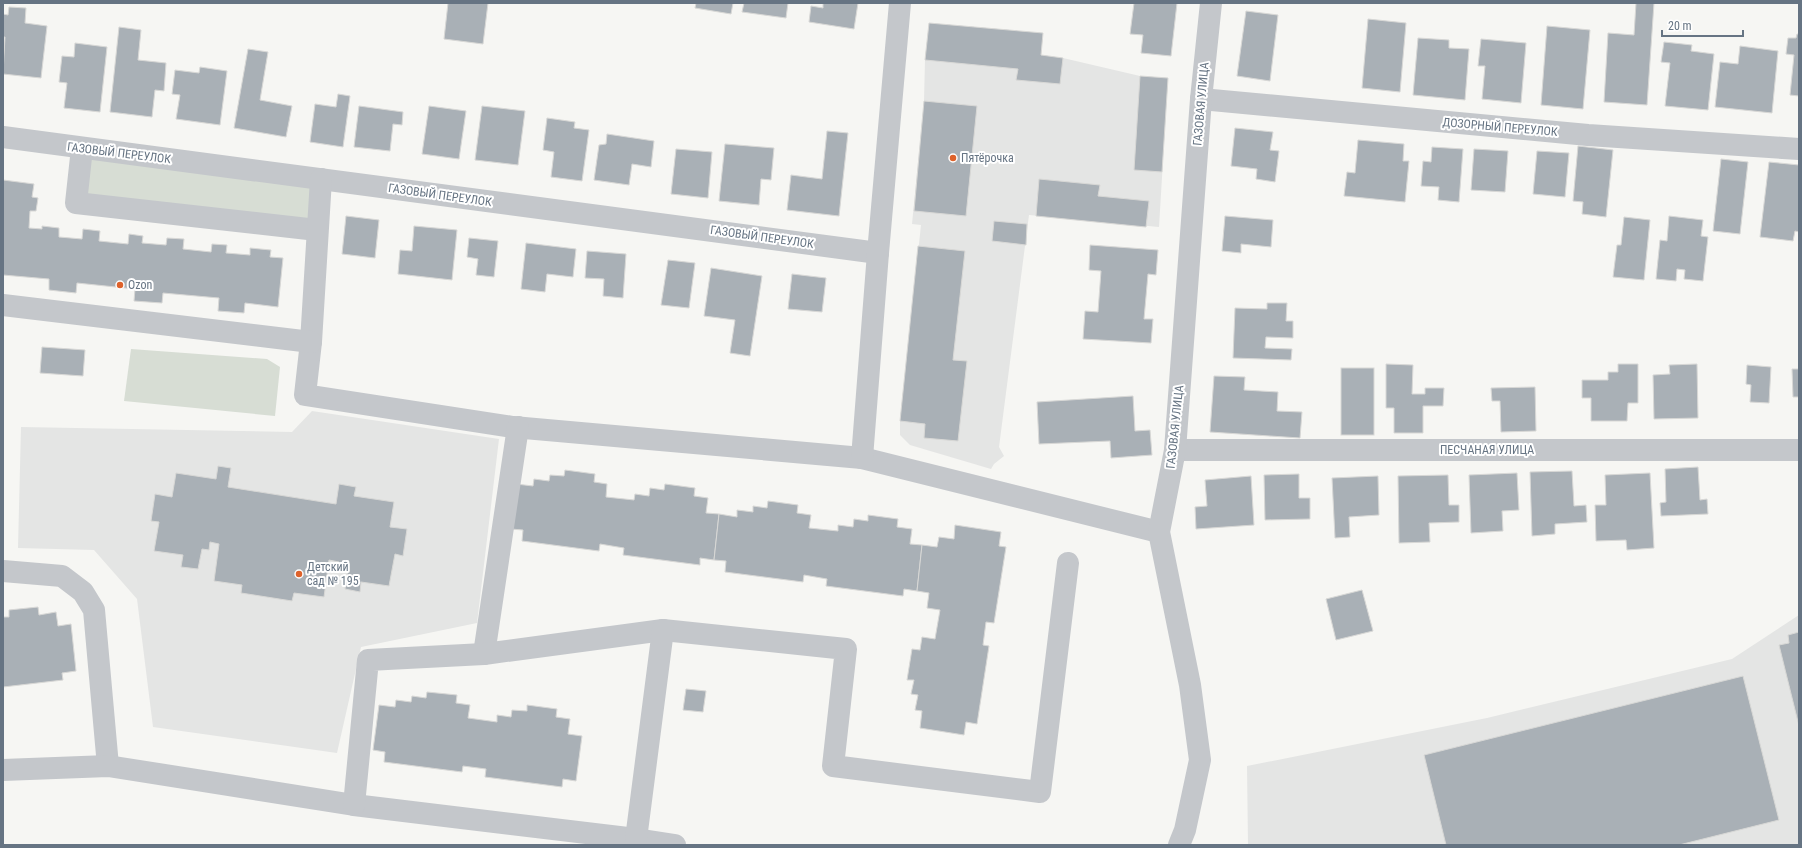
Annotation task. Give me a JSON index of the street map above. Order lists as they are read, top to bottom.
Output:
{
  "streets": {
    "street": [
      "ГАЗОВАЯ УЛИЦА",
      "ДОЗОРНЫЙ ПЕРЕУЛОК",
      "ГАЗОВЫЙ ПЕРЕУЛОК",
      "ПЕСЧАНАЯ УЛИЦА"
    ]
  },
  "crossings": [
    ["ГАЗОВАЯ УЛИЦА", "ДОЗОРНЫЙ ПЕРЕУЛОК"],
    ["ГАЗОВАЯ УЛИЦА", "ПЕСЧАНАЯ УЛИЦА"]
  ],
  "places": ["Пятёрочка", "Ozon", "Детский сад № 195"],
  "scale_bar": "20 m"
}
